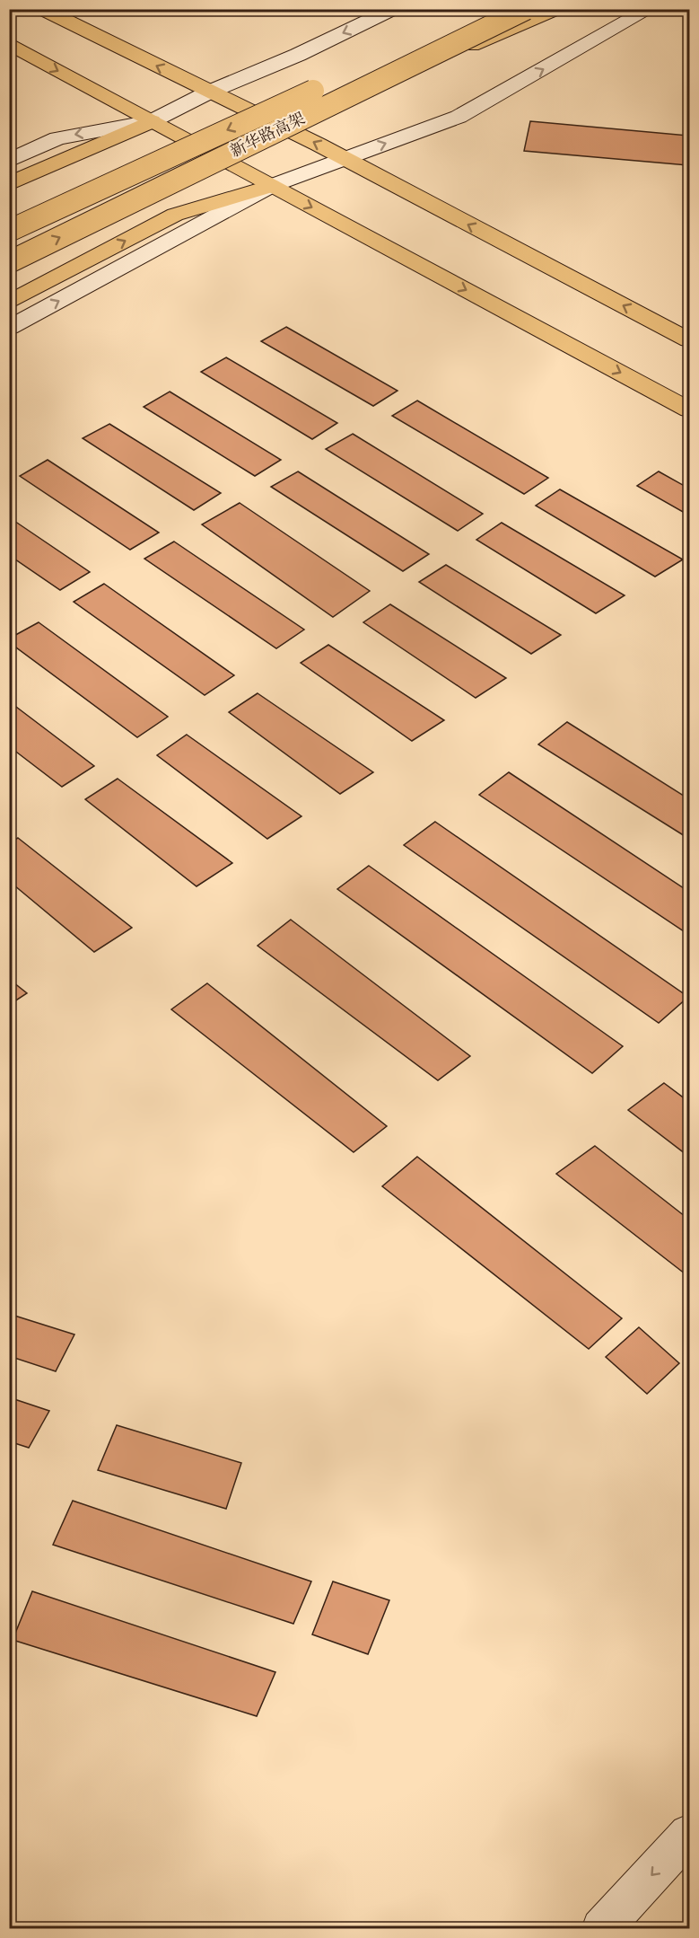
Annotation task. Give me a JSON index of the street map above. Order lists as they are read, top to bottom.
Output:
{
  "streets": {
    "main road": ["新华路高架"]
  }
}
